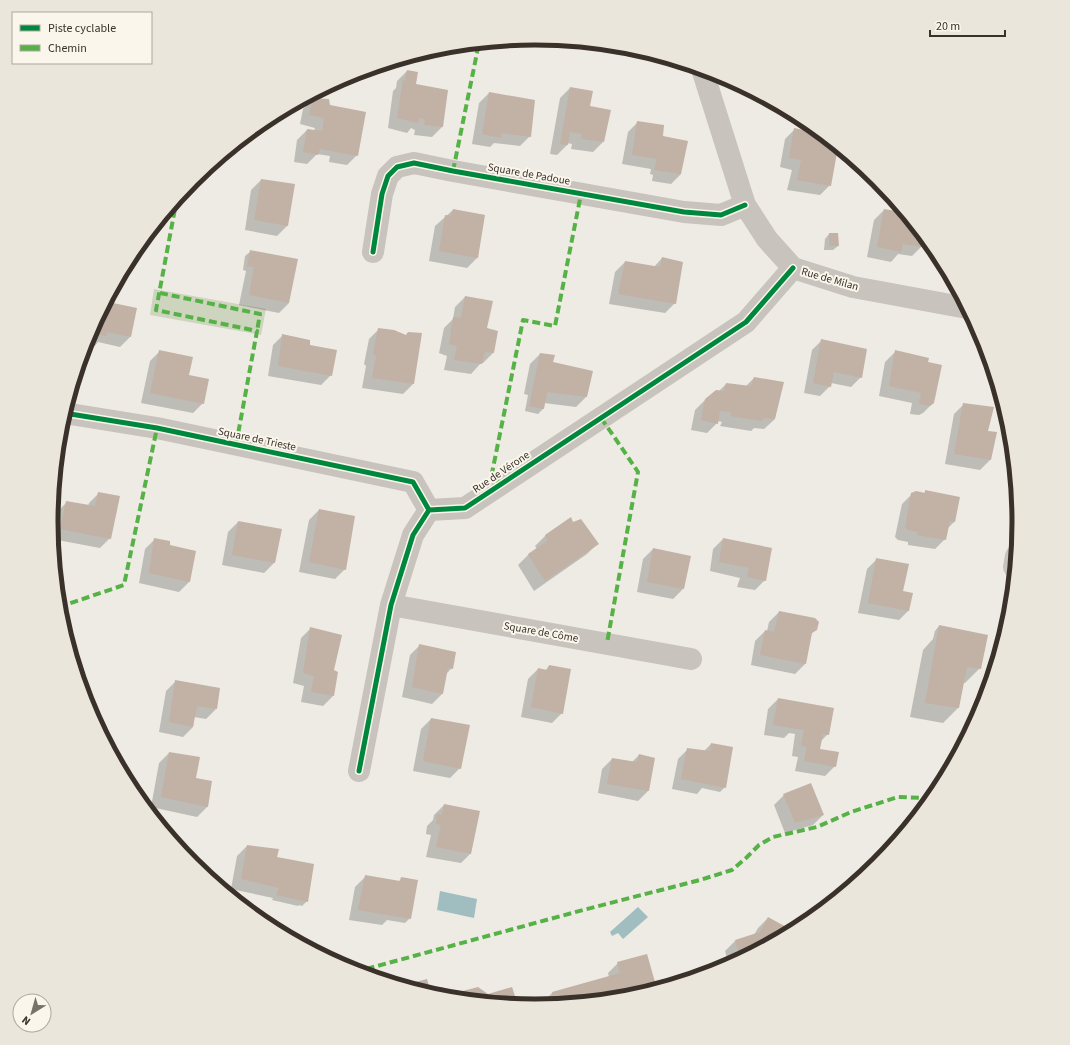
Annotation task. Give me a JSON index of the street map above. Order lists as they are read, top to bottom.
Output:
{
  "streets": {
    "street": [
      "Square de Padoue",
      "Rue de Milan",
      "Square de Trieste",
      "Rue de Vérone",
      "Square de Côme"
    ]
  },
  "crossings": [
    ["Square de Padoue", "Rue de Milan"],
    ["Rue de Milan", "Rue de Vérone"],
    ["Square de Trieste", "Rue de Vérone"]
  ],
  "legend": ["Piste cyclable", "Chemin"],
  "scale_bar": "20 m",
  "north": "bottom left"
}
